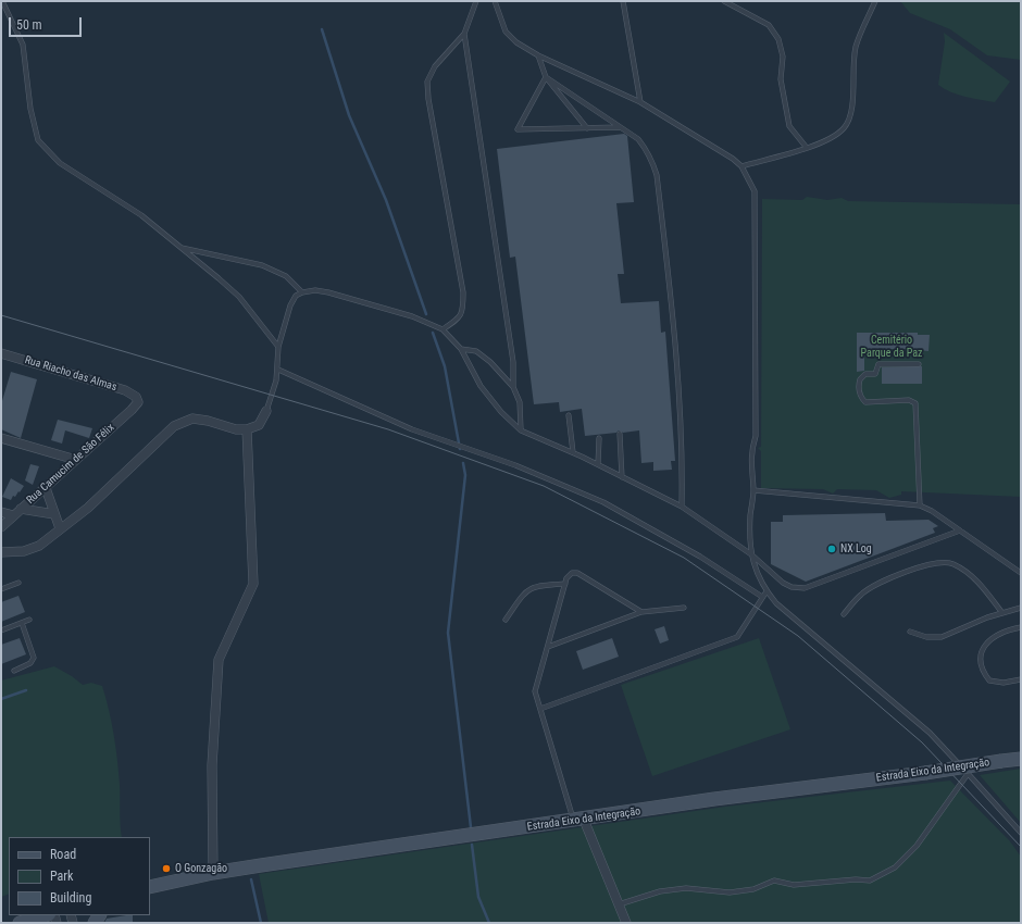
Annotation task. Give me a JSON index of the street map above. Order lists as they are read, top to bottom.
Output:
{
  "streets": {
    "main road": ["Estrada Eixo da Integração"],
    "street": ["Rua Riacho das Almas", "Rua Camucim de São Félix"]
  },
  "crossings": [
    ["Rua Riacho das Almas", "Rua Camucim de São Félix"]
  ],
  "parks": ["Cemitério Parque da Paz"],
  "places": ["NX Log", "O Gonzagão"],
  "legend": ["Road", "Park", "Building"],
  "scale_bar": "50 m"
}
